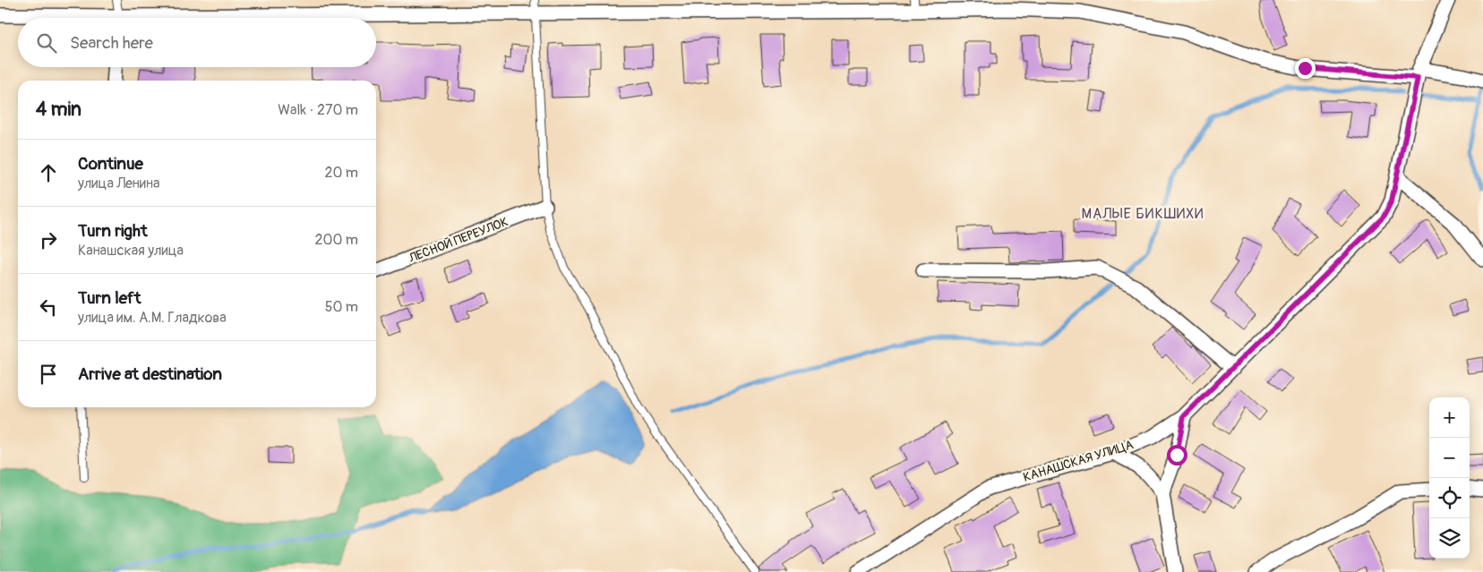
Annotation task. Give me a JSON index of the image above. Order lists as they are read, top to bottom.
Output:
{
  "streets": {
    "street": ["ЛЕСНОЙ ПЕРЕУЛОК", "КАНАШСКАЯ УЛИЦА"]
  },
  "districts": ["МАЛЫЕ БИКШИХИ"],
  "page": {
    "search": "Search here",
    "heading": ["4 min", "Walk · 270 m"],
    "list": [
      ["Continue", "улица Ленина", "20 m"],
      ["Turn right", "Канашская улица", "200 m"],
      ["Turn left", "улица им. А.М. Гладкова", "50 m"],
      "Arrive at destination"
    ],
    "map_buttons": ["+", "−"]
  }
}
